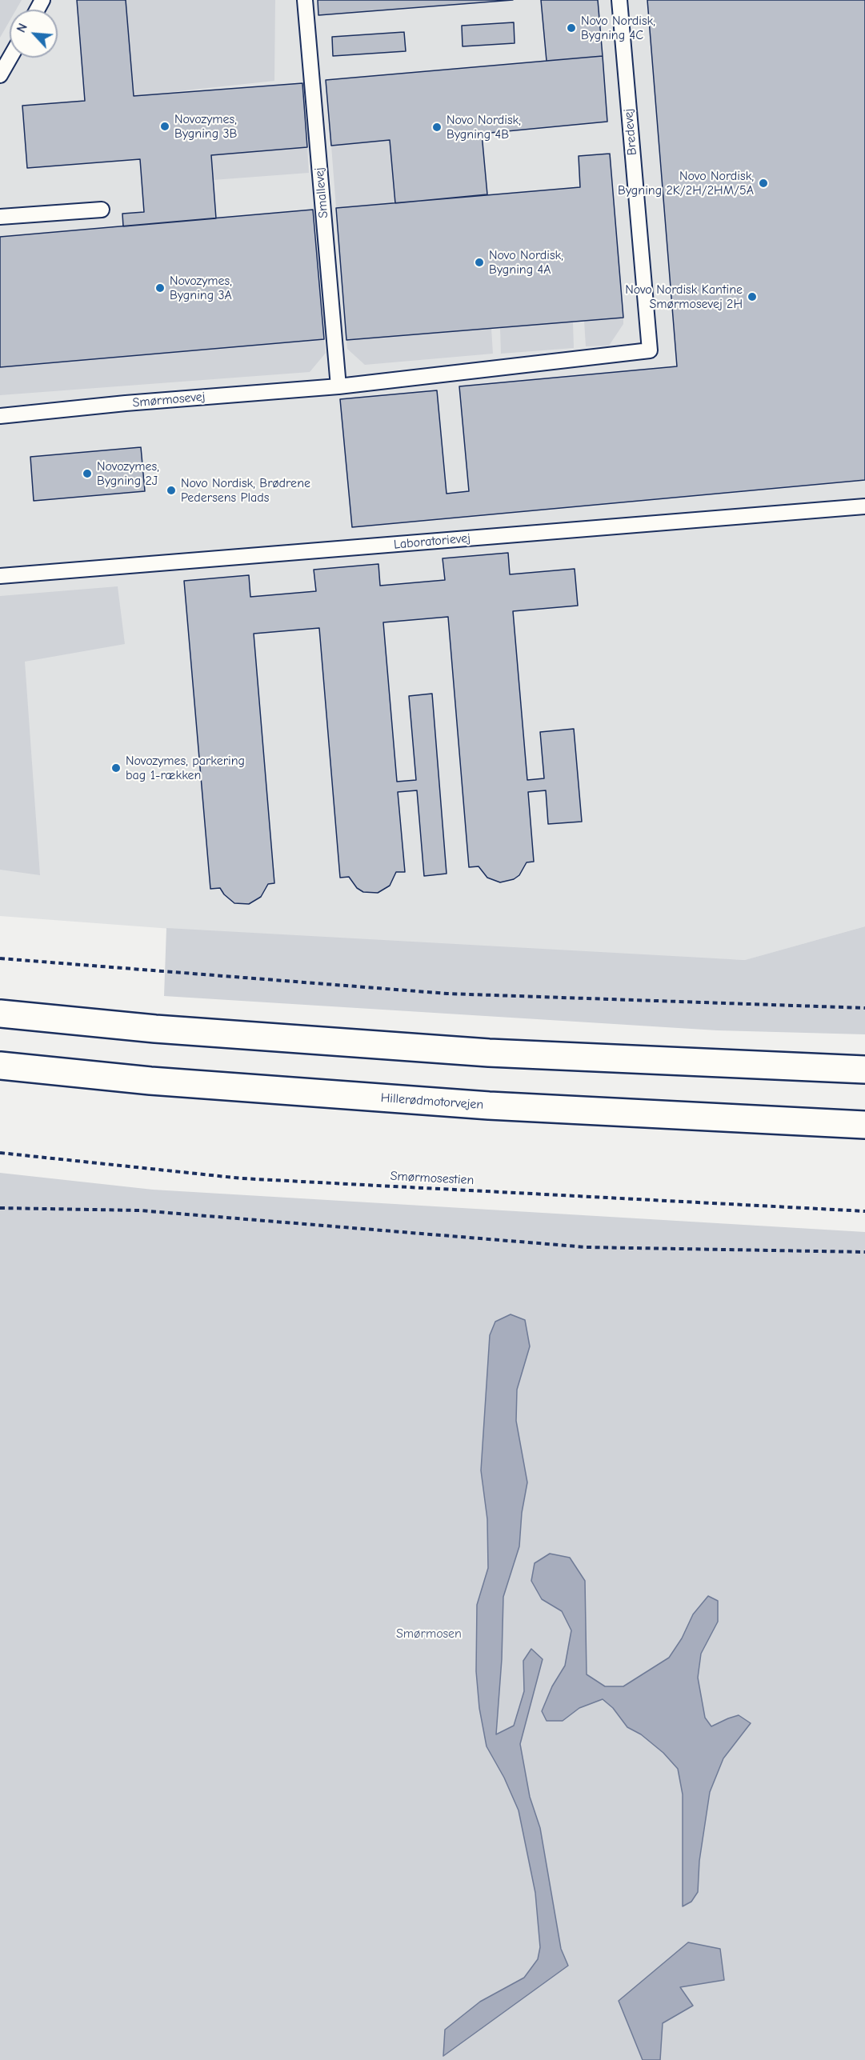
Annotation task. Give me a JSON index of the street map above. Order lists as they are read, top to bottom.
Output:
{
  "streets": {
    "highway": ["Hillerødmotorvejen"],
    "lane": [
      "Bredevej",
      "Smallevej",
      "Smørmosevej",
      "Laboratorievej"
    ],
    "path": ["Smørmosestien"]
  },
  "crossings": [
    ["Bredevej", "Smørmosevej"],
    ["Smallevej", "Smørmosevej"]
  ],
  "parks": ["Smørmosen"],
  "places": [
    "Novo Nordisk, Bygning 4C",
    "Novozymes, Bygning 3B",
    "Novo Nordisk, Bygning 4B",
    "Novo Nordisk, Bygning 2K/2H/2HM/5A",
    "Novo Nordisk, Bygning 4A",
    "Novozymes, Bygning 3A",
    "Novo Nordisk Kantine Smørmosevej 2H",
    "Novozymes, Bygning 2J",
    "Novo Nordisk, Brødrene Pedersens Plads",
    "Novozymes, parkering bag 1-rækken"
  ],
  "north": "top left"
}
